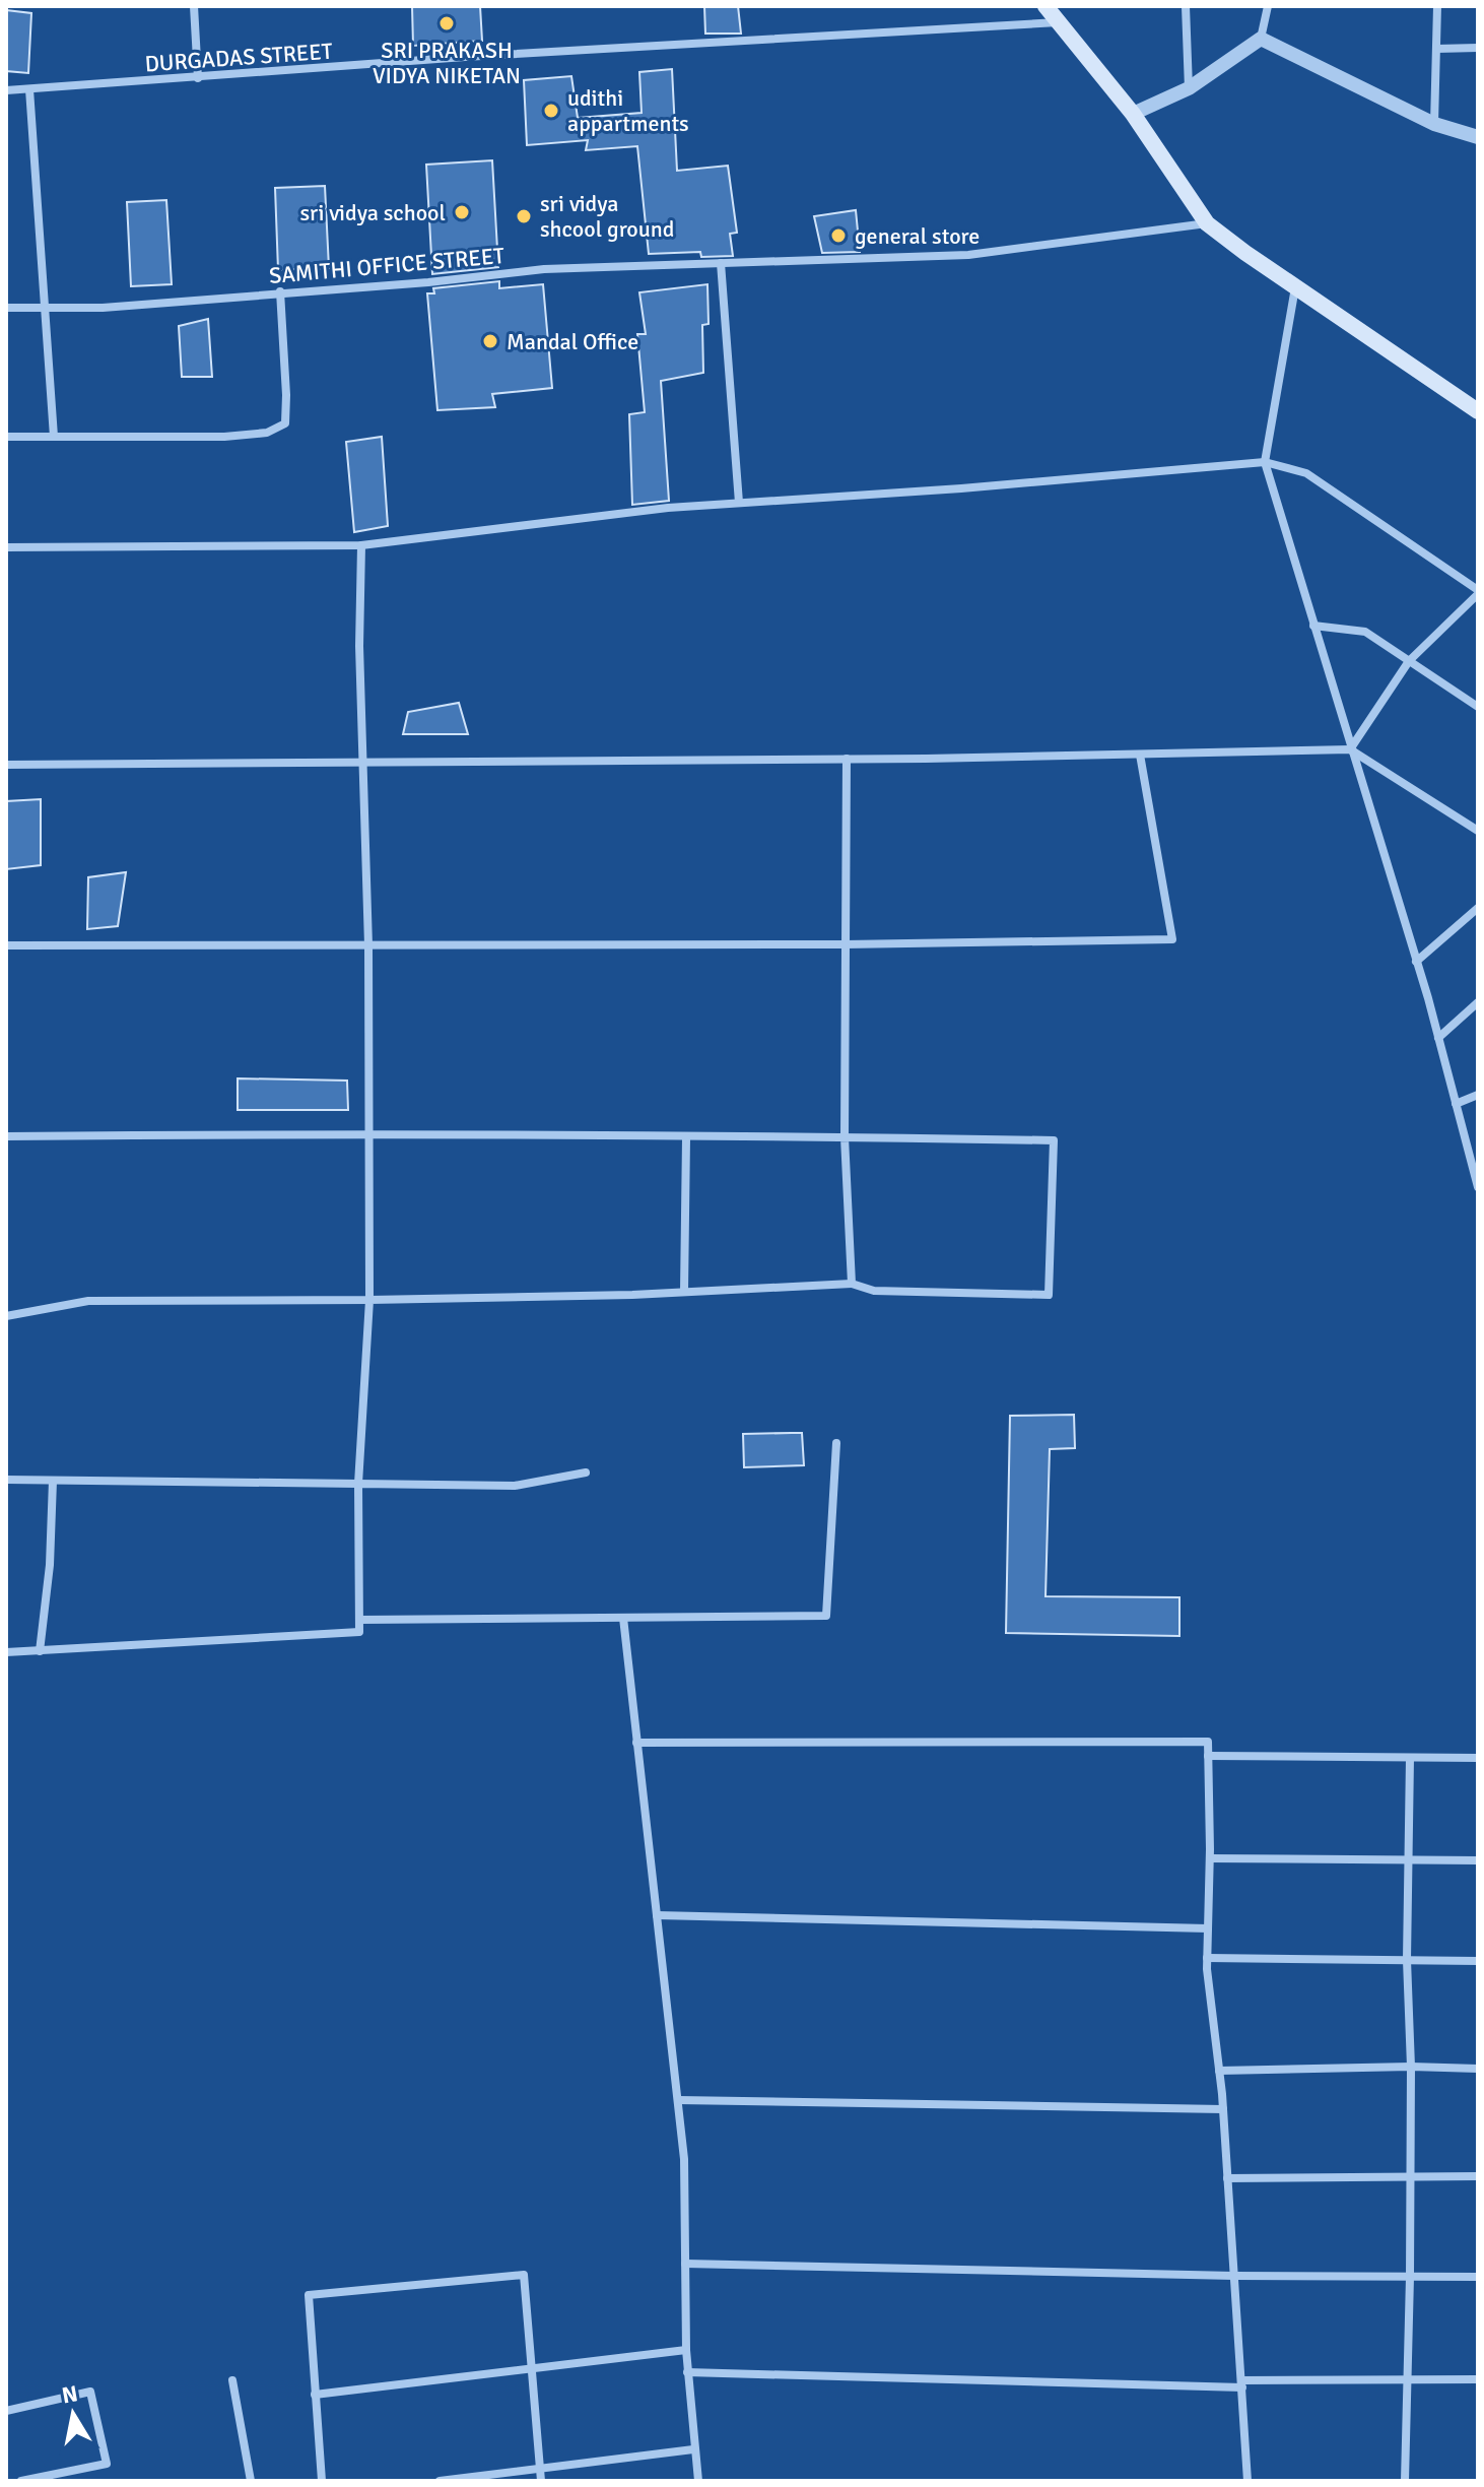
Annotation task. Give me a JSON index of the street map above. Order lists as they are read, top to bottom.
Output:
{
  "streets": {
    "street": ["DURGADAS STREET", "SAMITHI OFFICE STREET"]
  },
  "places": [
    "SRI PRAKASH VIDYA NIKETAN",
    "udithi appartments",
    "sri vidya school",
    "sri vidya shcool ground",
    "general store",
    "Mandal Office"
  ],
  "north": "top"
}
